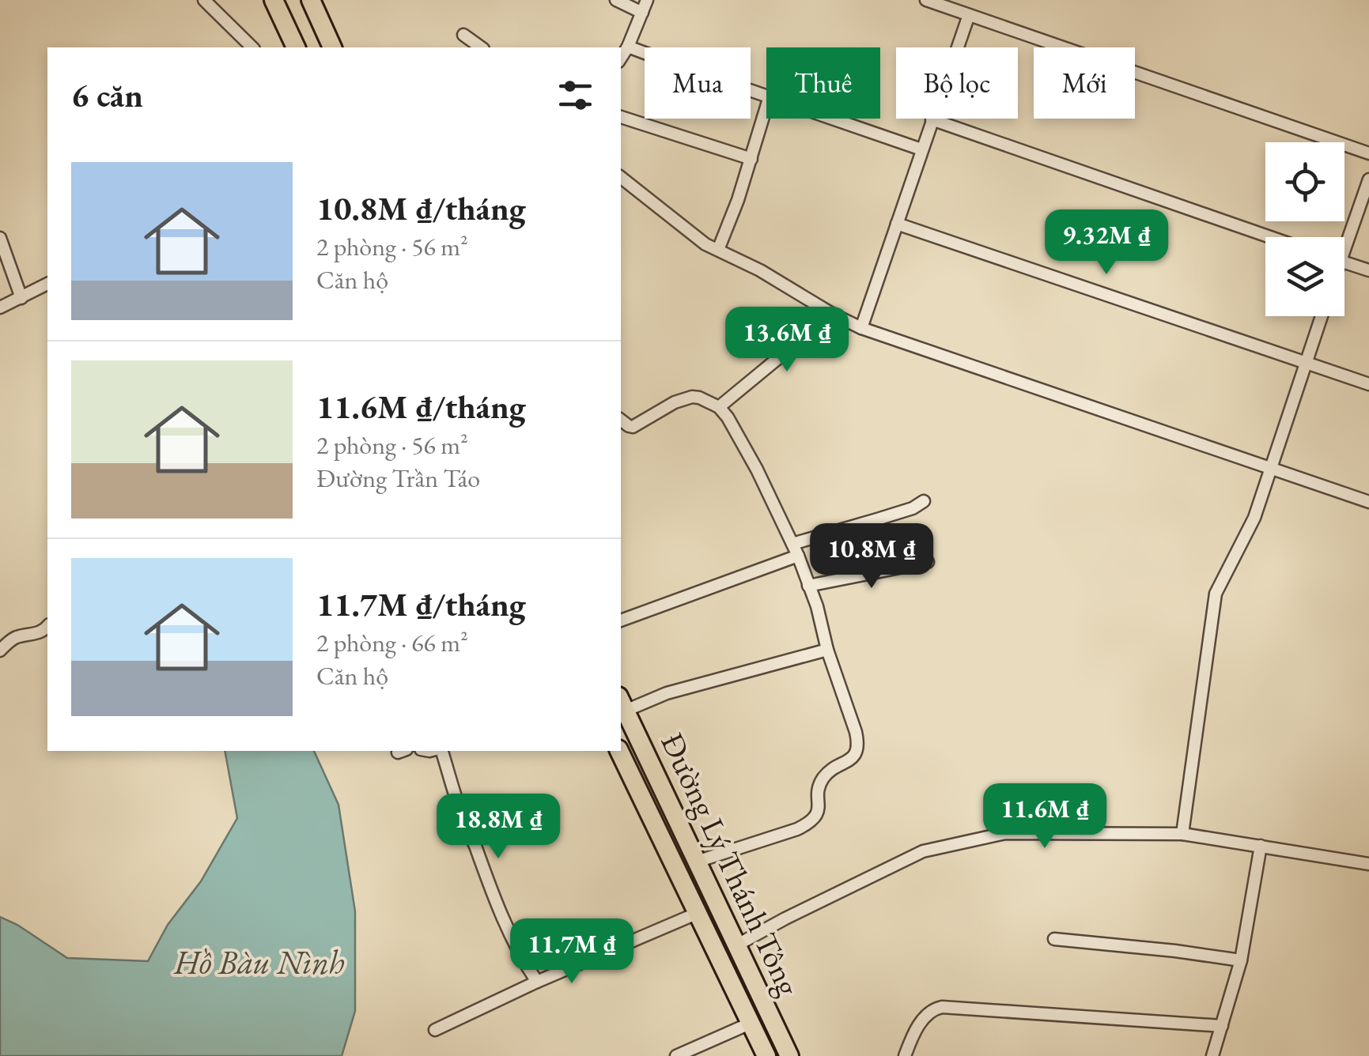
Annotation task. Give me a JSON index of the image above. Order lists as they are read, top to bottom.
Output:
{
  "streets": {
    "main road": ["Đường Lý Thánh Tông"]
  },
  "water": ["Hồ Bàu Nình"],
  "page": {
    "chip": [
      "Mua",
      "Thuê",
      "Bộ lọc",
      "Mới"
    ],
    "heading": "6 căn",
    "list": [
      {
        "name": "10.8M ₫/tháng",
        "note": "2 phòng · 56 m² · Căn hộ"
      },
      {
        "name": "11.6M ₫/tháng",
        "note": "2 phòng · 56 m² · Đường Trần Táo"
      },
      {
        "name": "11.7M ₫/tháng",
        "note": "2 phòng · 66 m² · Căn hộ"
      }
    ],
    "price": [
      "9.32M ₫",
      "13.6M ₫",
      "10.8M ₫",
      "11.6M ₫",
      "18.8M ₫",
      "11.7M ₫"
    ]
  }
}
